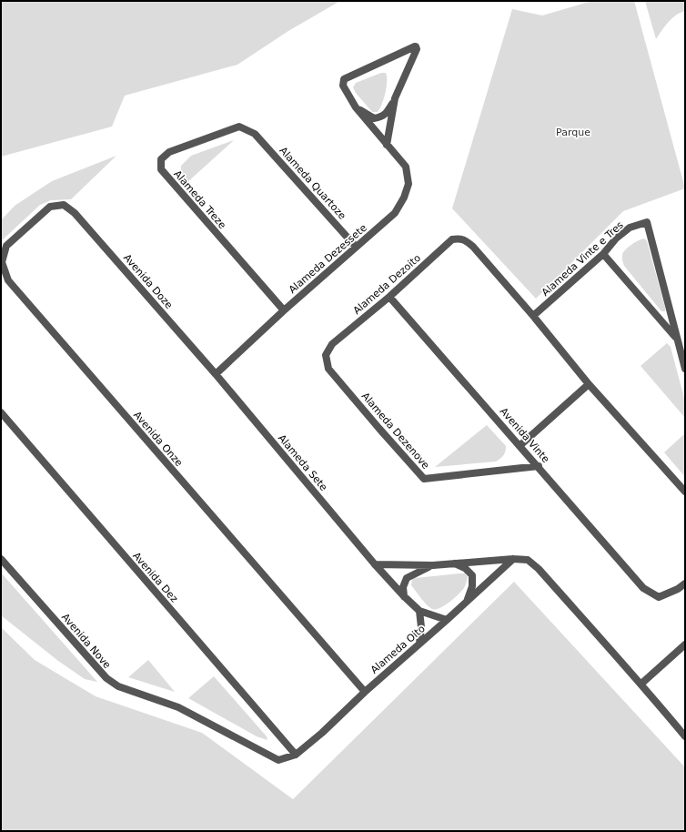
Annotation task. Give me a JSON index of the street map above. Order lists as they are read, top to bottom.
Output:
{
  "streets": {
    "street": [
      "Alameda Quartoze",
      "Alameda Treze",
      "Alameda Dezessete",
      "Alameda Vinte e Tres",
      "Avenida Doze",
      "Alameda Dezoito",
      "Alameda Dezenove",
      "Avenida Vinte",
      "Avenida Onze",
      "Alameda Sete",
      "Avenida Dez",
      "Avenida Nove",
      "Alameda Oito"
    ]
  },
  "crossings": [
    ["Alameda Quartoze", "Alameda Treze"],
    ["Alameda Quartoze", "Alameda Dezessete"],
    ["Alameda Treze", "Alameda Dezessete"],
    ["Alameda Dezessete", "Avenida Doze"],
    ["Alameda Dezessete", "Alameda Sete"],
    ["Alameda Vinte e Tres", "Alameda Dezoito"],
    ["Avenida Doze", "Avenida Onze"],
    ["Avenida Doze", "Alameda Sete"],
    ["Alameda Dezoito", "Alameda Dezenove"],
    ["Alameda Dezoito", "Avenida Vinte"],
    ["Alameda Dezenove", "Avenida Vinte"],
    ["Avenida Onze", "Alameda Oito"],
    ["Alameda Sete", "Alameda Oito"],
    ["Avenida Dez", "Avenida Nove"],
    ["Avenida Dez", "Alameda Oito"],
    ["Avenida Nove", "Alameda Oito"]
  ],
  "parks": ["Parque"]
}
